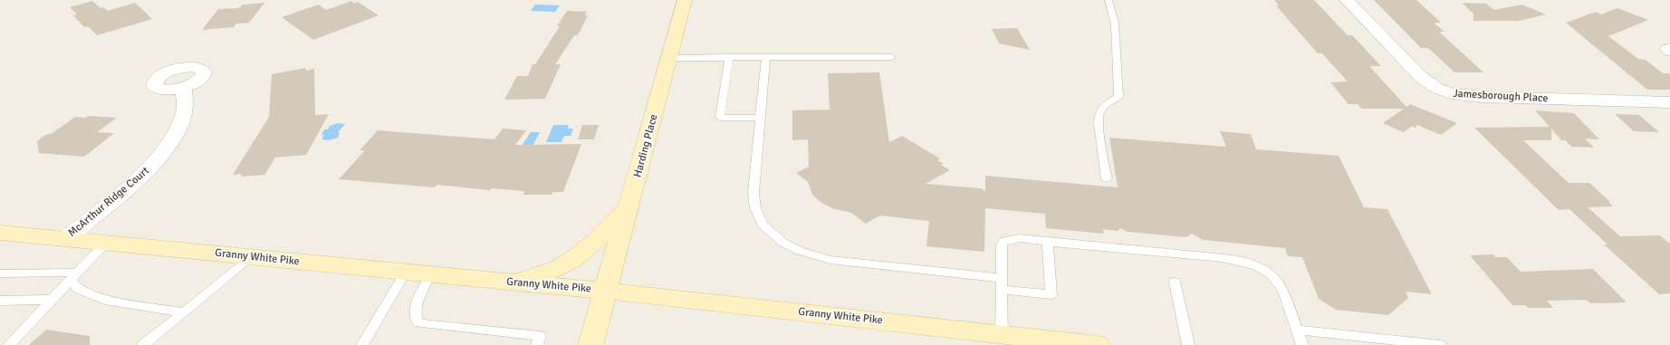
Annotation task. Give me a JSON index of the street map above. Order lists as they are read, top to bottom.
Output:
{
  "streets": {
    "main road": ["Harding Place", "Granny White Pike"],
    "street": ["Jamesborough Place", "McArthur Ridge Court"]
  },
  "crossings": [
    ["Harding Place", "Granny White Pike"],
    ["McArthur Ridge Court", "Granny White Pike"]
  ]
}
